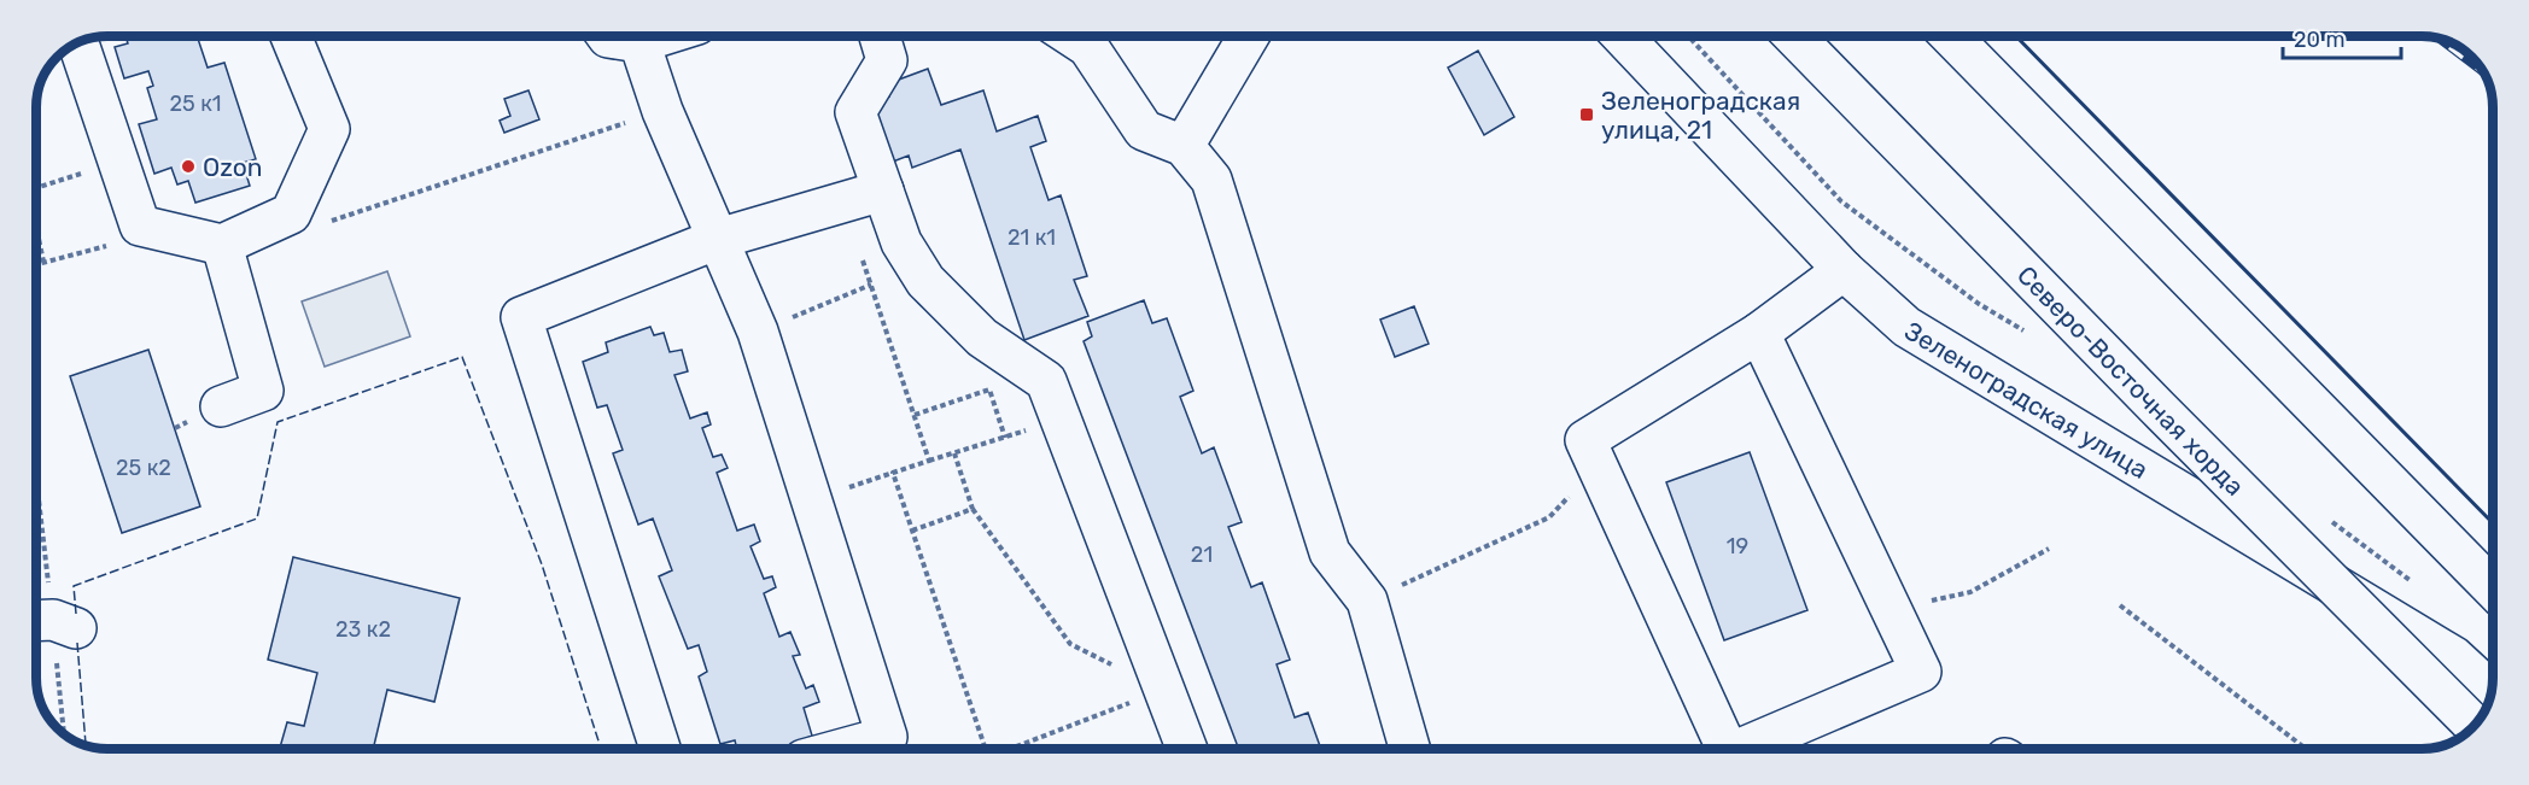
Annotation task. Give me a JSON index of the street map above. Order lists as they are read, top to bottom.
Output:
{
  "streets": {
    "main road": ["Северо-Восточная хорда", "Зеленоградская улица"]
  },
  "places": {
    "transit": ["Зеленоградская улица, 21"],
    "other": ["Ozon"]
  },
  "house_numbers": [
    "25 к1",
    "21 к1",
    "25 к2",
    "19",
    "21",
    "23 к2"
  ],
  "scale_bar": "20 m"
}
